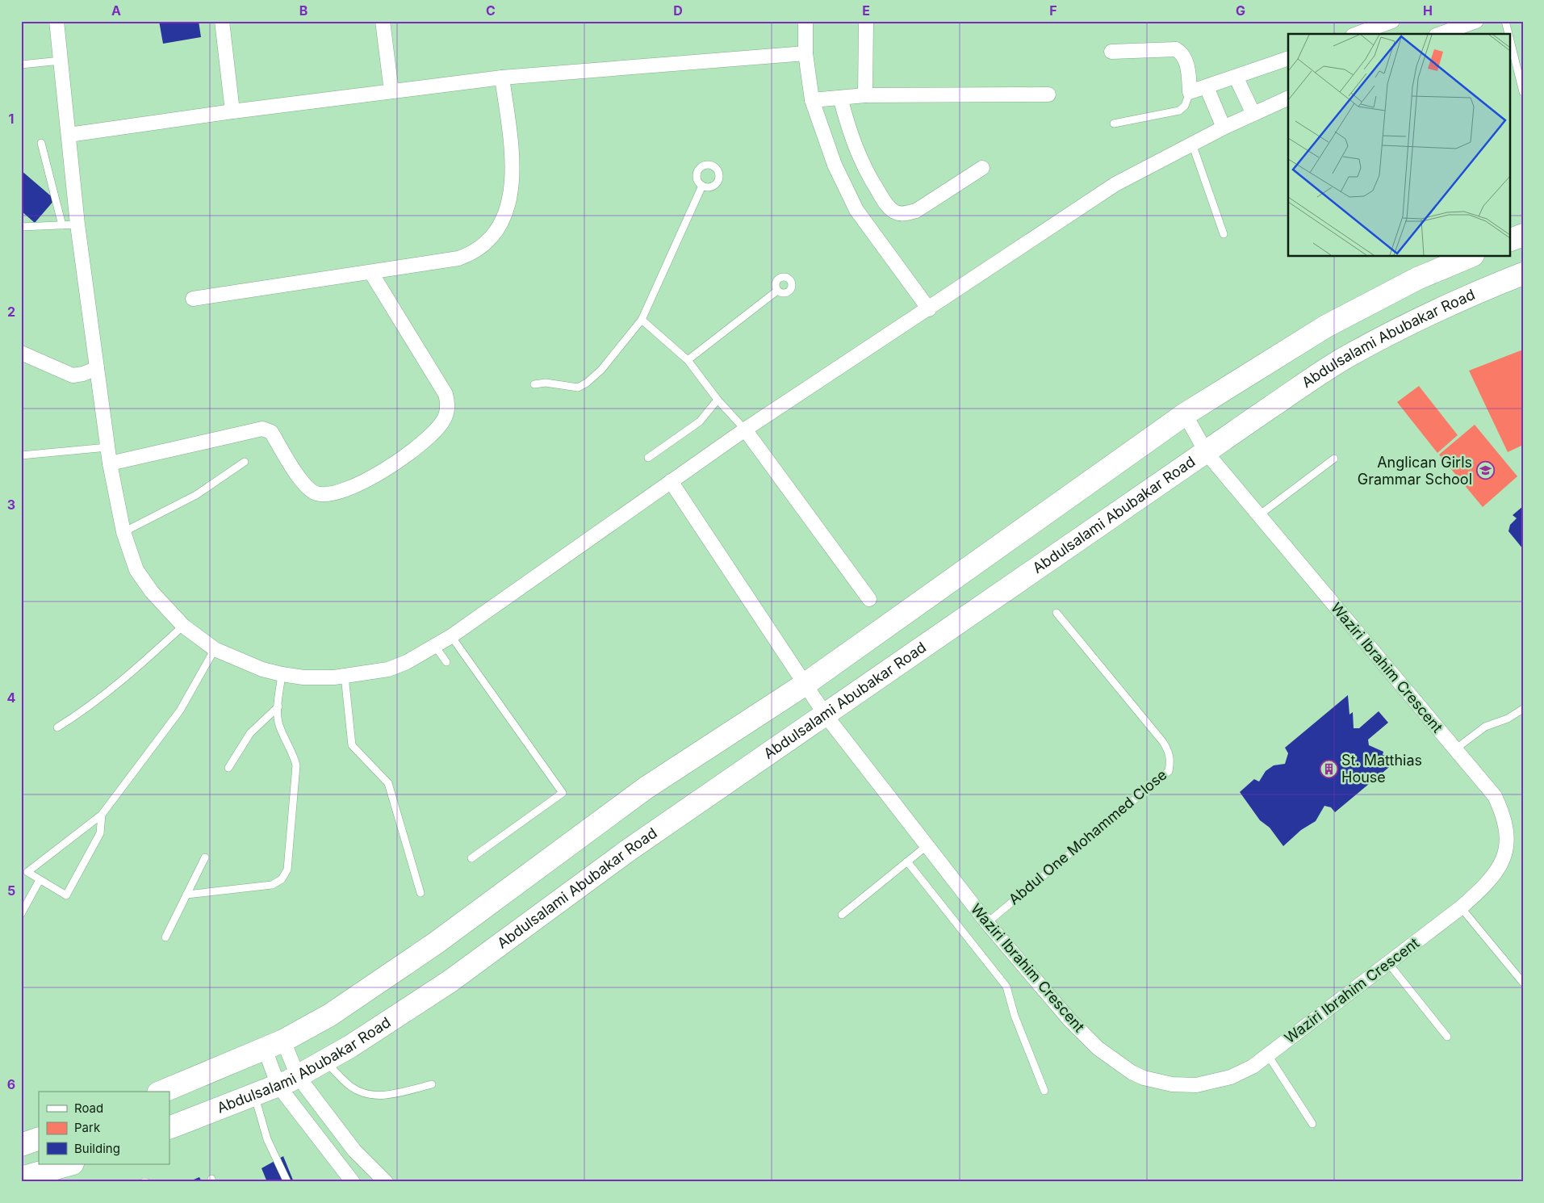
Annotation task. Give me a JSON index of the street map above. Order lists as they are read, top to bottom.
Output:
{
  "streets": {
    "main road": ["Abdulsalami Abubakar Road"],
    "street": ["Waziri Ibrahim Crescent"],
    "lane": ["Abdul One Mohammed Close"]
  },
  "crossings": [
    ["Abdulsalami Abubakar Road", "Waziri Ibrahim Crescent"],
    ["Waziri Ibrahim Crescent", "Abdul One Mohammed Close"]
  ],
  "places": {
    "school or university": ["Anglican Girls Grammar School"],
    "building": ["St. Matthias House"]
  },
  "legend": ["Road", "Park", "Building"],
  "grid": {
    "columns": [
      "A",
      "B",
      "C",
      "D",
      "E",
      "F",
      "G",
      "H"
    ],
    "rows": [
      "1",
      "2",
      "3",
      "4",
      "5",
      "6"
    ]
  }
}
